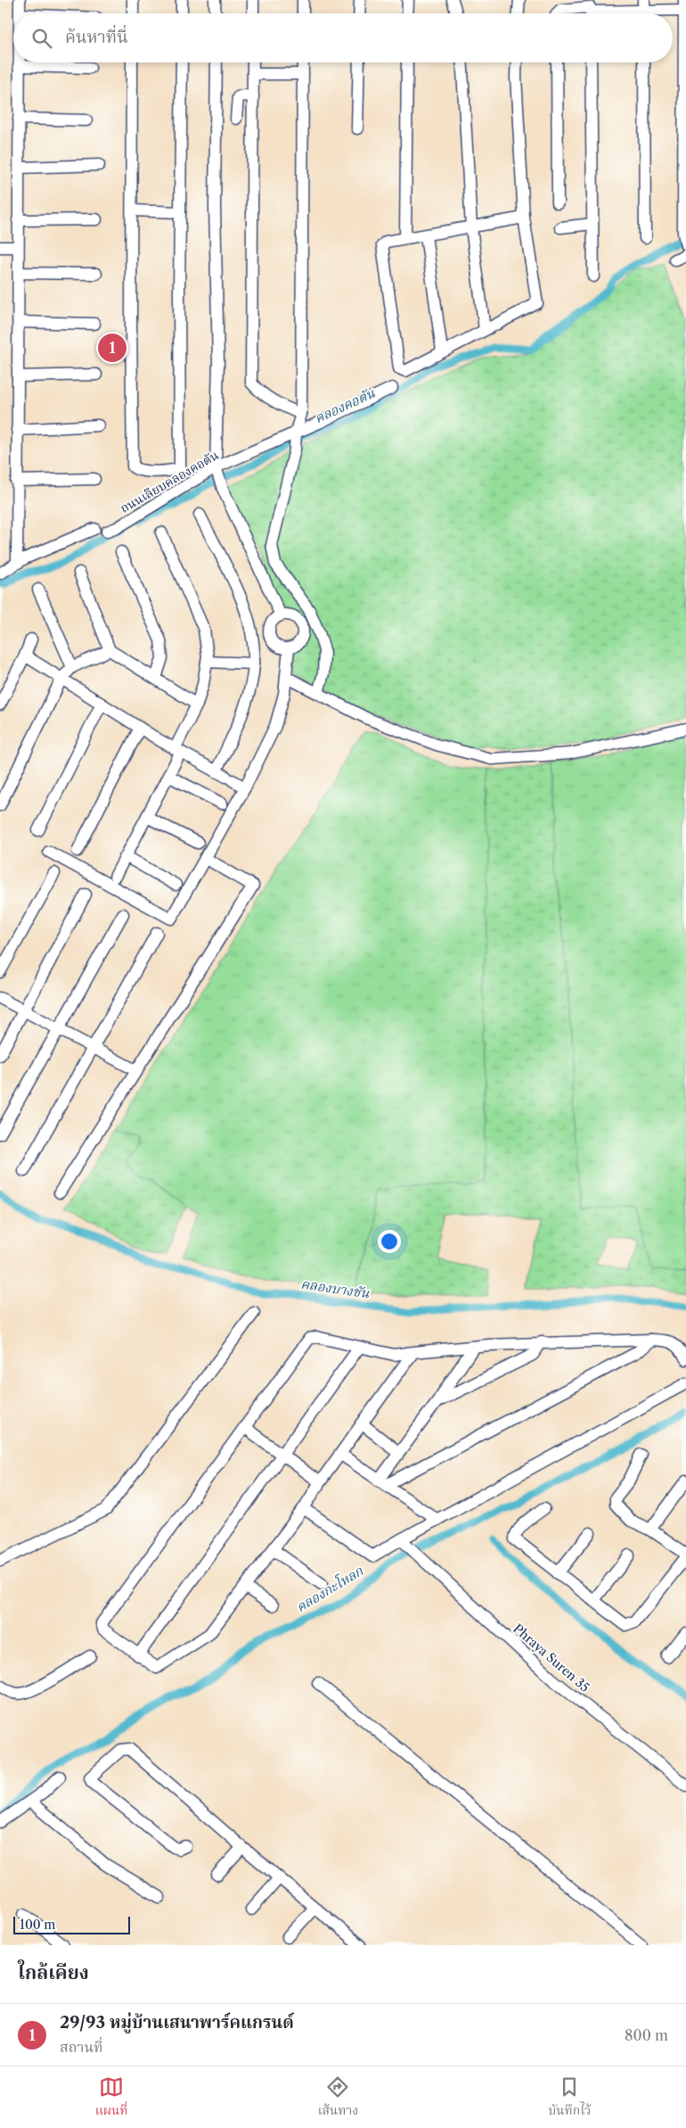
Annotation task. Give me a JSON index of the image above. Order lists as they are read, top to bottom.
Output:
{
  "streets": {
    "street": ["ถนนเลียบคลองคอตัน", "Phraya Suren 35"]
  },
  "water": ["คลองคอตัน", "คลองบางชัน", "คลองกะโหลก"],
  "scale_bar": "100 m",
  "page": {
    "search": "ค้นหาที่นี่",
    "pins": "1",
    "scale": "100 m",
    "heading": "ใกล้เคียง",
    "list": [
      {
        "mark": "1",
        "name": "29/93 หมู่บ้านเสนาพาร์คแกรนด์",
        "note": "สถานที่",
        "value": "800 m"
      }
    ],
    "nav": ["แผนที่", "เส้นทาง", "บันทึกไว้"]
  }
}
